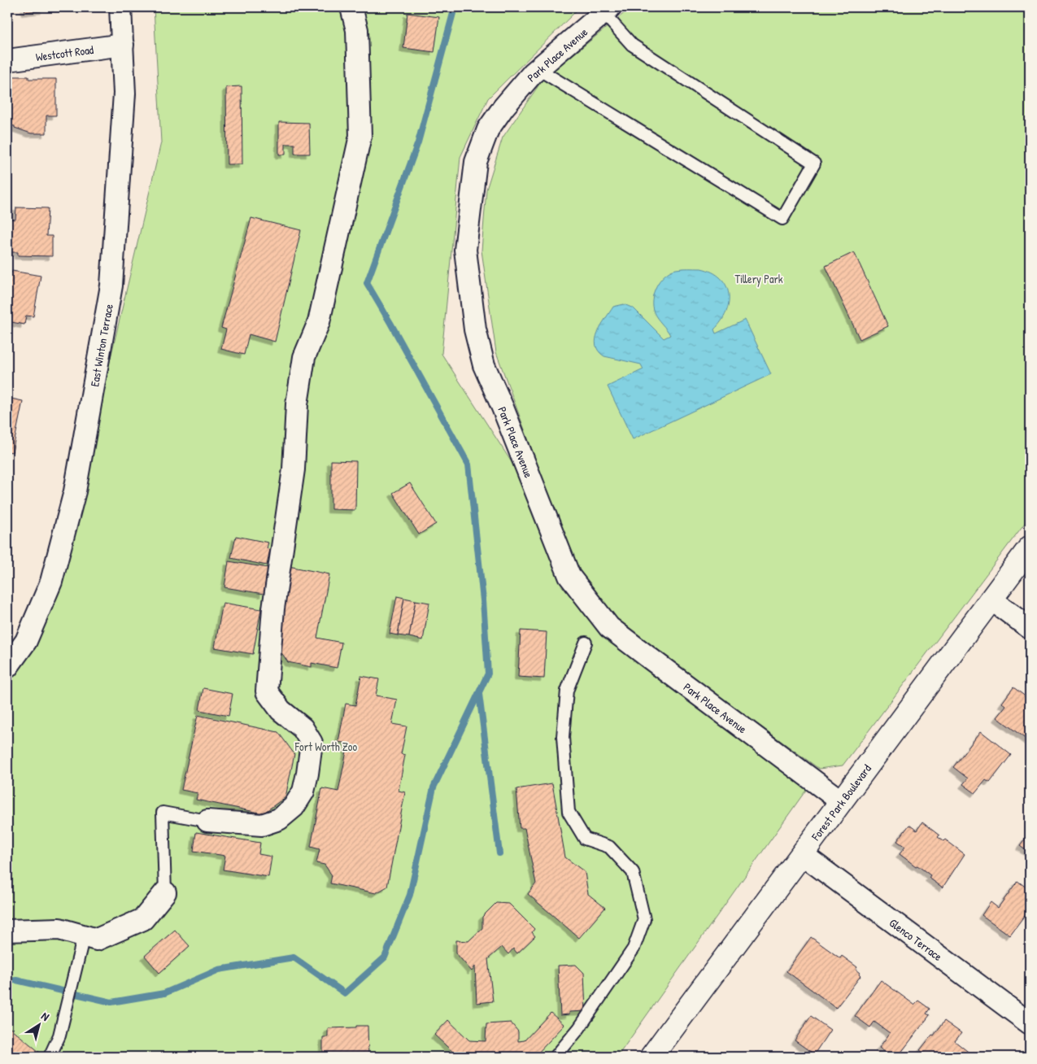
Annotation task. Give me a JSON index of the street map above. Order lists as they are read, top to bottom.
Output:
{
  "streets": {
    "main road": ["Forest Park Boulevard"],
    "street": [
      "Westcott Road",
      "Park Place Avenue",
      "East Winton Terrace",
      "Glenco Terrace"
    ]
  },
  "crossings": [
    ["Westcott Road", "East Winton Terrace"],
    ["Park Place Avenue", "Forest Park Boulevard"],
    ["Forest Park Boulevard", "Glenco Terrace"]
  ],
  "parks": ["Tillery Park", "Fort Worth Zoo"],
  "north": "top right"
}
